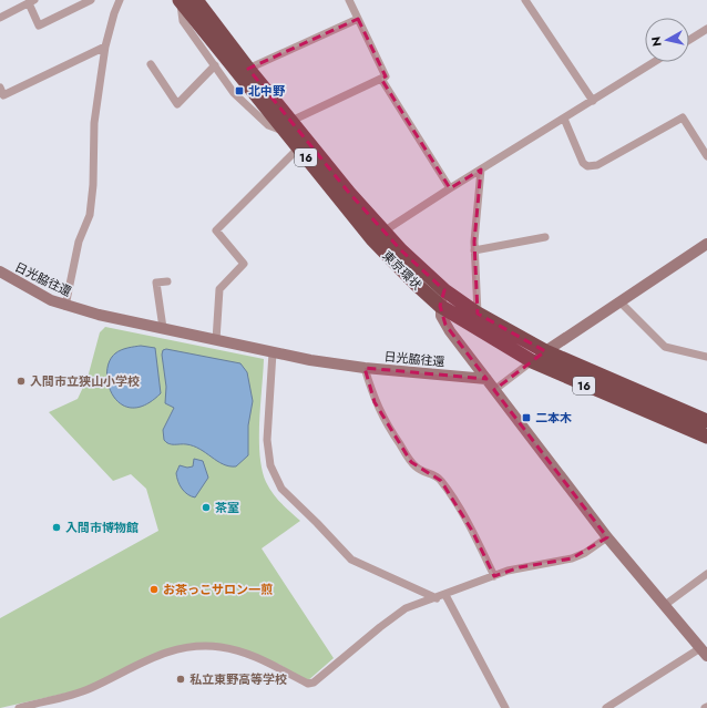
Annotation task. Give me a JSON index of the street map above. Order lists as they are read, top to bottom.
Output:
{
  "streets": {
    "highway": ["16", "東京環状"],
    "street": ["日光脇往還"]
  },
  "places": {
    "transit": ["北中野", "二本木"],
    "other": [
      "入間市立狭山小学校",
      "茶室",
      "入間市博物館",
      "お茶っこサロン一煎",
      "私立東野高等学校"
    ]
  },
  "north": "left"
}
